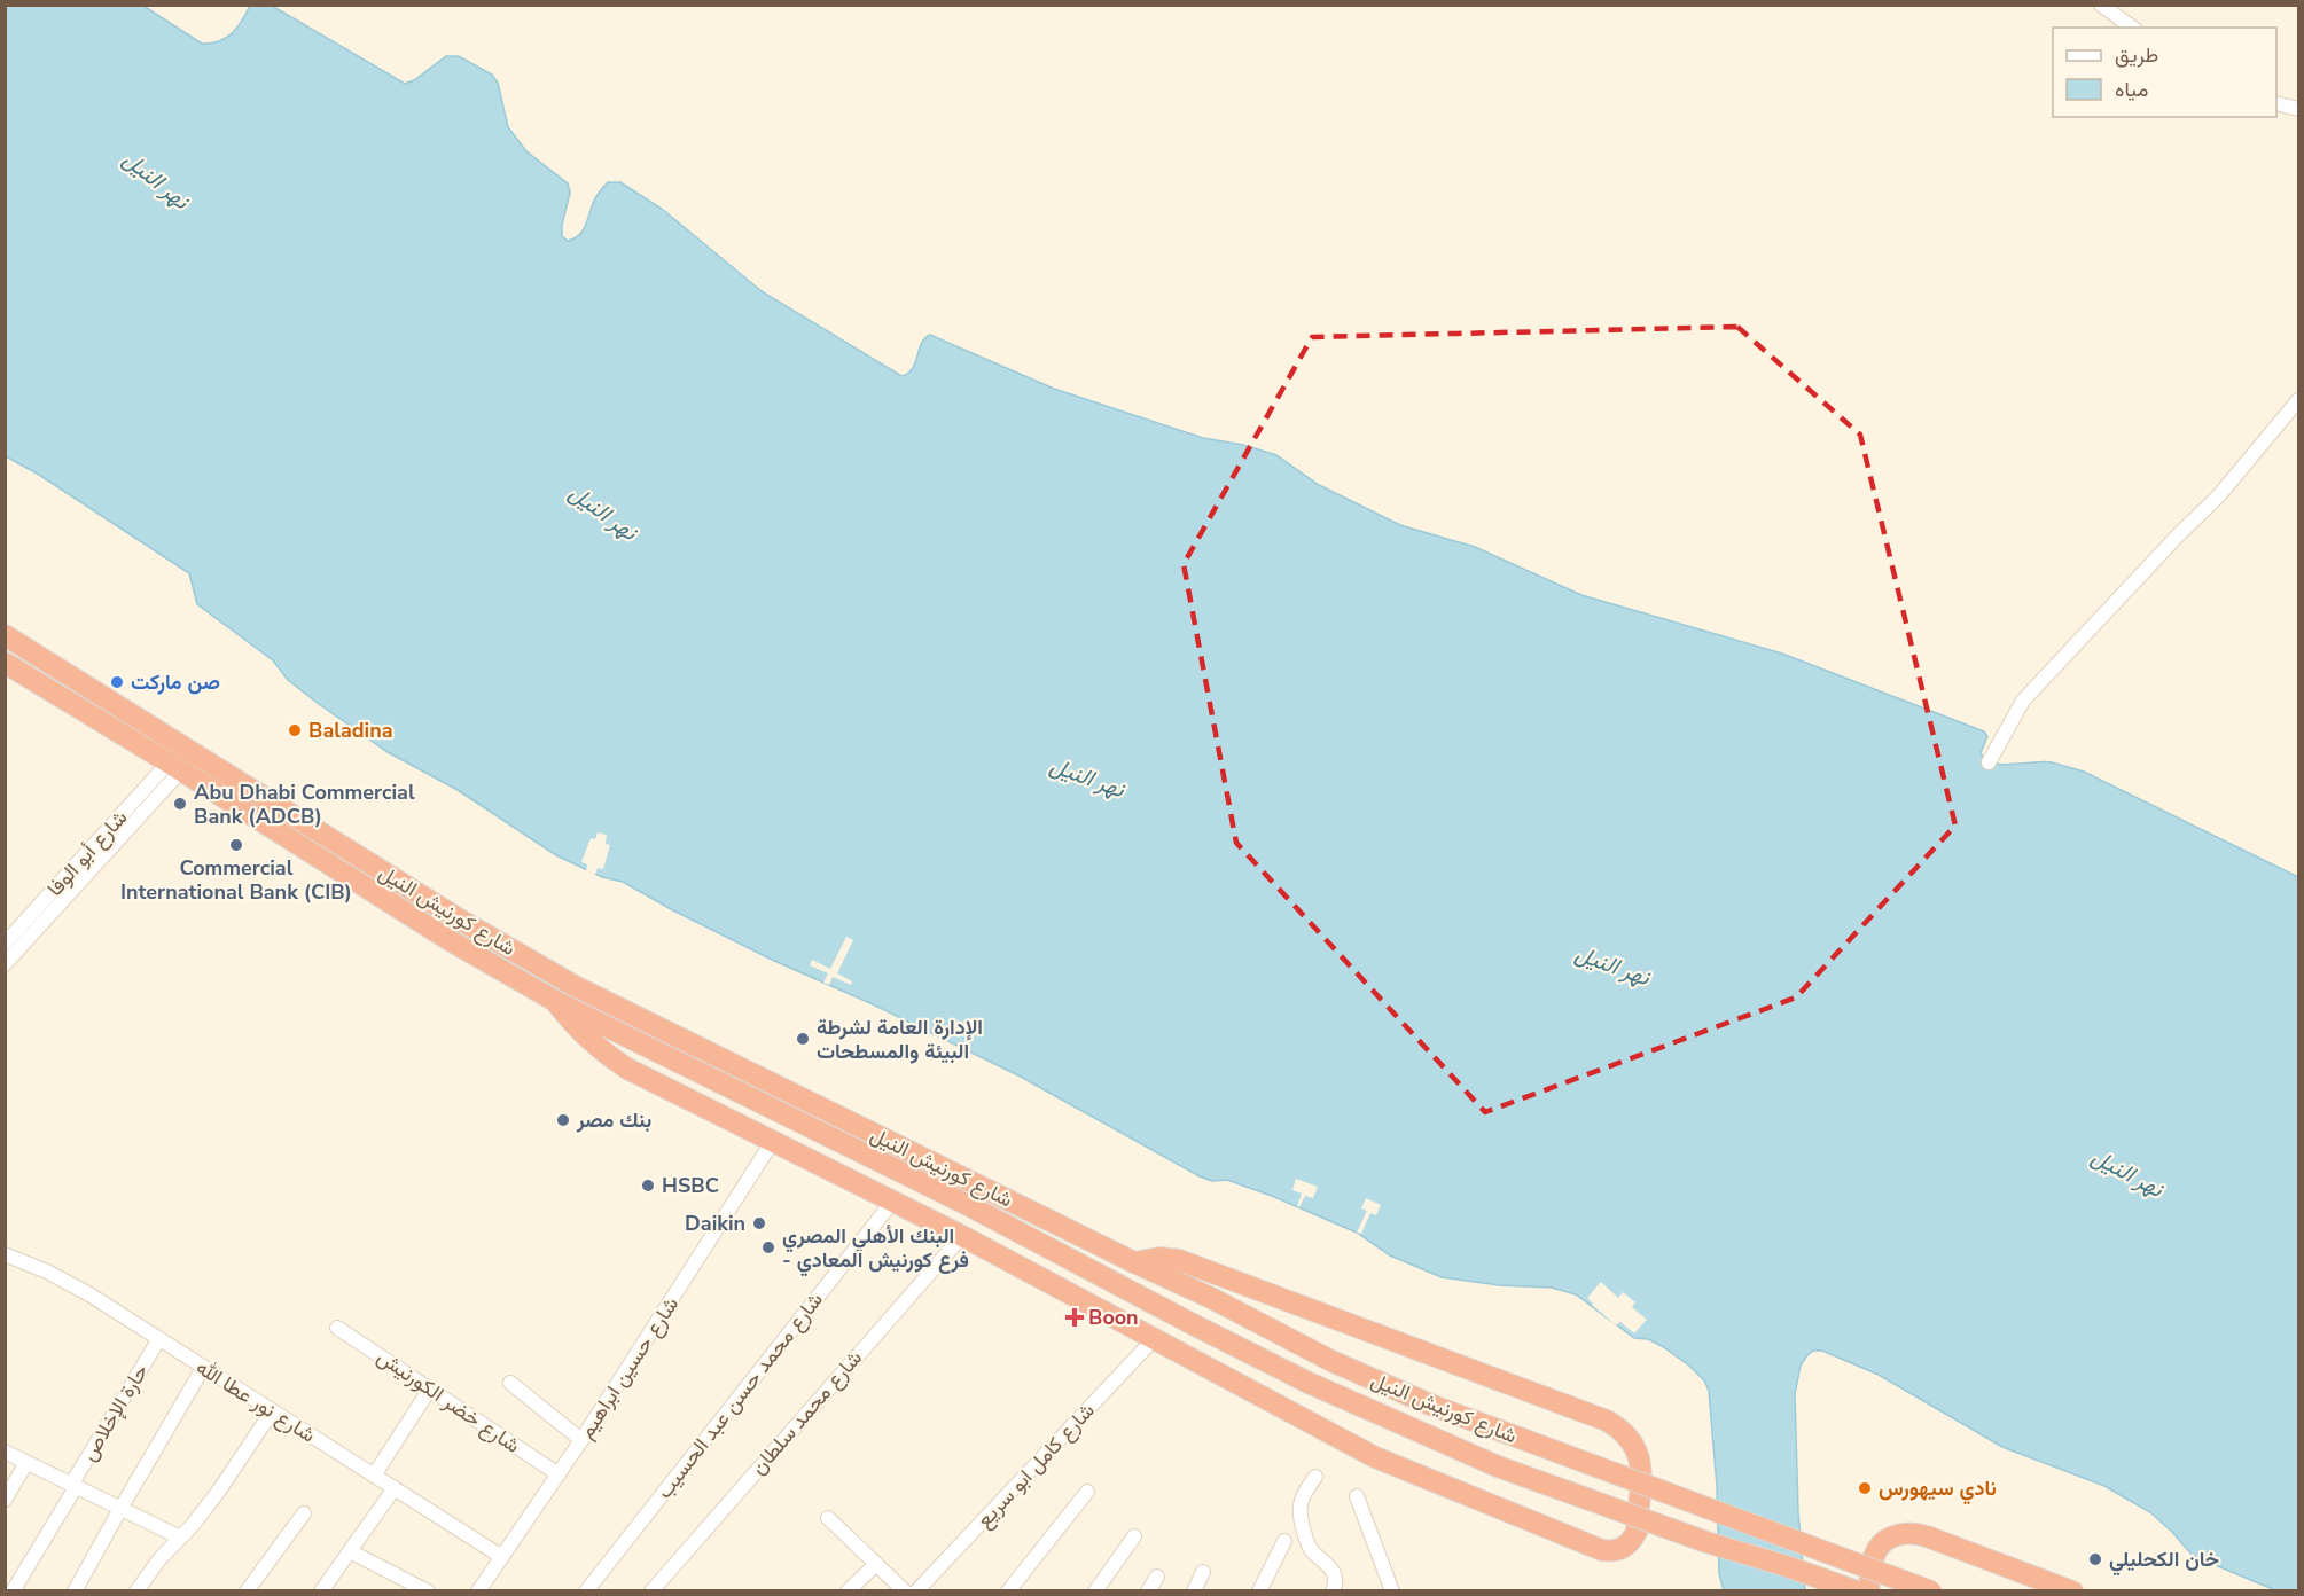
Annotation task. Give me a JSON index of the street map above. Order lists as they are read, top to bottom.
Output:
{
  "streets": {
    "highway": ["شارع كورنيش النيل"],
    "street": [
      "شارع أبو الوفا",
      "شارع حسين ابراهيم",
      "شارع محمد حسن عبد الحسيب",
      "شارع نور عطا الله",
      "شارع خضر الكورنيش",
      "حارة الإخلاص",
      "شارع محمد سلطان",
      "شارع كامل ابو سريع"
    ]
  },
  "crossings": [
    ["شارع أبو الوفا", "شارع كورنيش النيل"],
    ["شارع حسين ابراهيم", "شارع نور عطا الله"],
    ["شارع حسين ابراهيم", "شارع خضر الكورنيش"],
    ["شارع نور عطا الله", "حارة الإخلاص"]
  ],
  "water": ["نهر النيل"],
  "places": {
    "other": [
      "صن ماركت",
      "Baladina",
      "Abu Dhabi Commercial Bank (ADCB)",
      "Commercial International Bank (CIB)",
      "الإدارة العامة لشرطة البيئة والمسطحات",
      "بنك مصر",
      "HSBC",
      "Daikin",
      "البنك الأهلي المصري - فرع كورنيش المعادي",
      "نادي سيهورس",
      "خان الكحليلي"
    ],
    "health": ["Boon"]
  },
  "legend": ["طريق", "مياه"]
}
